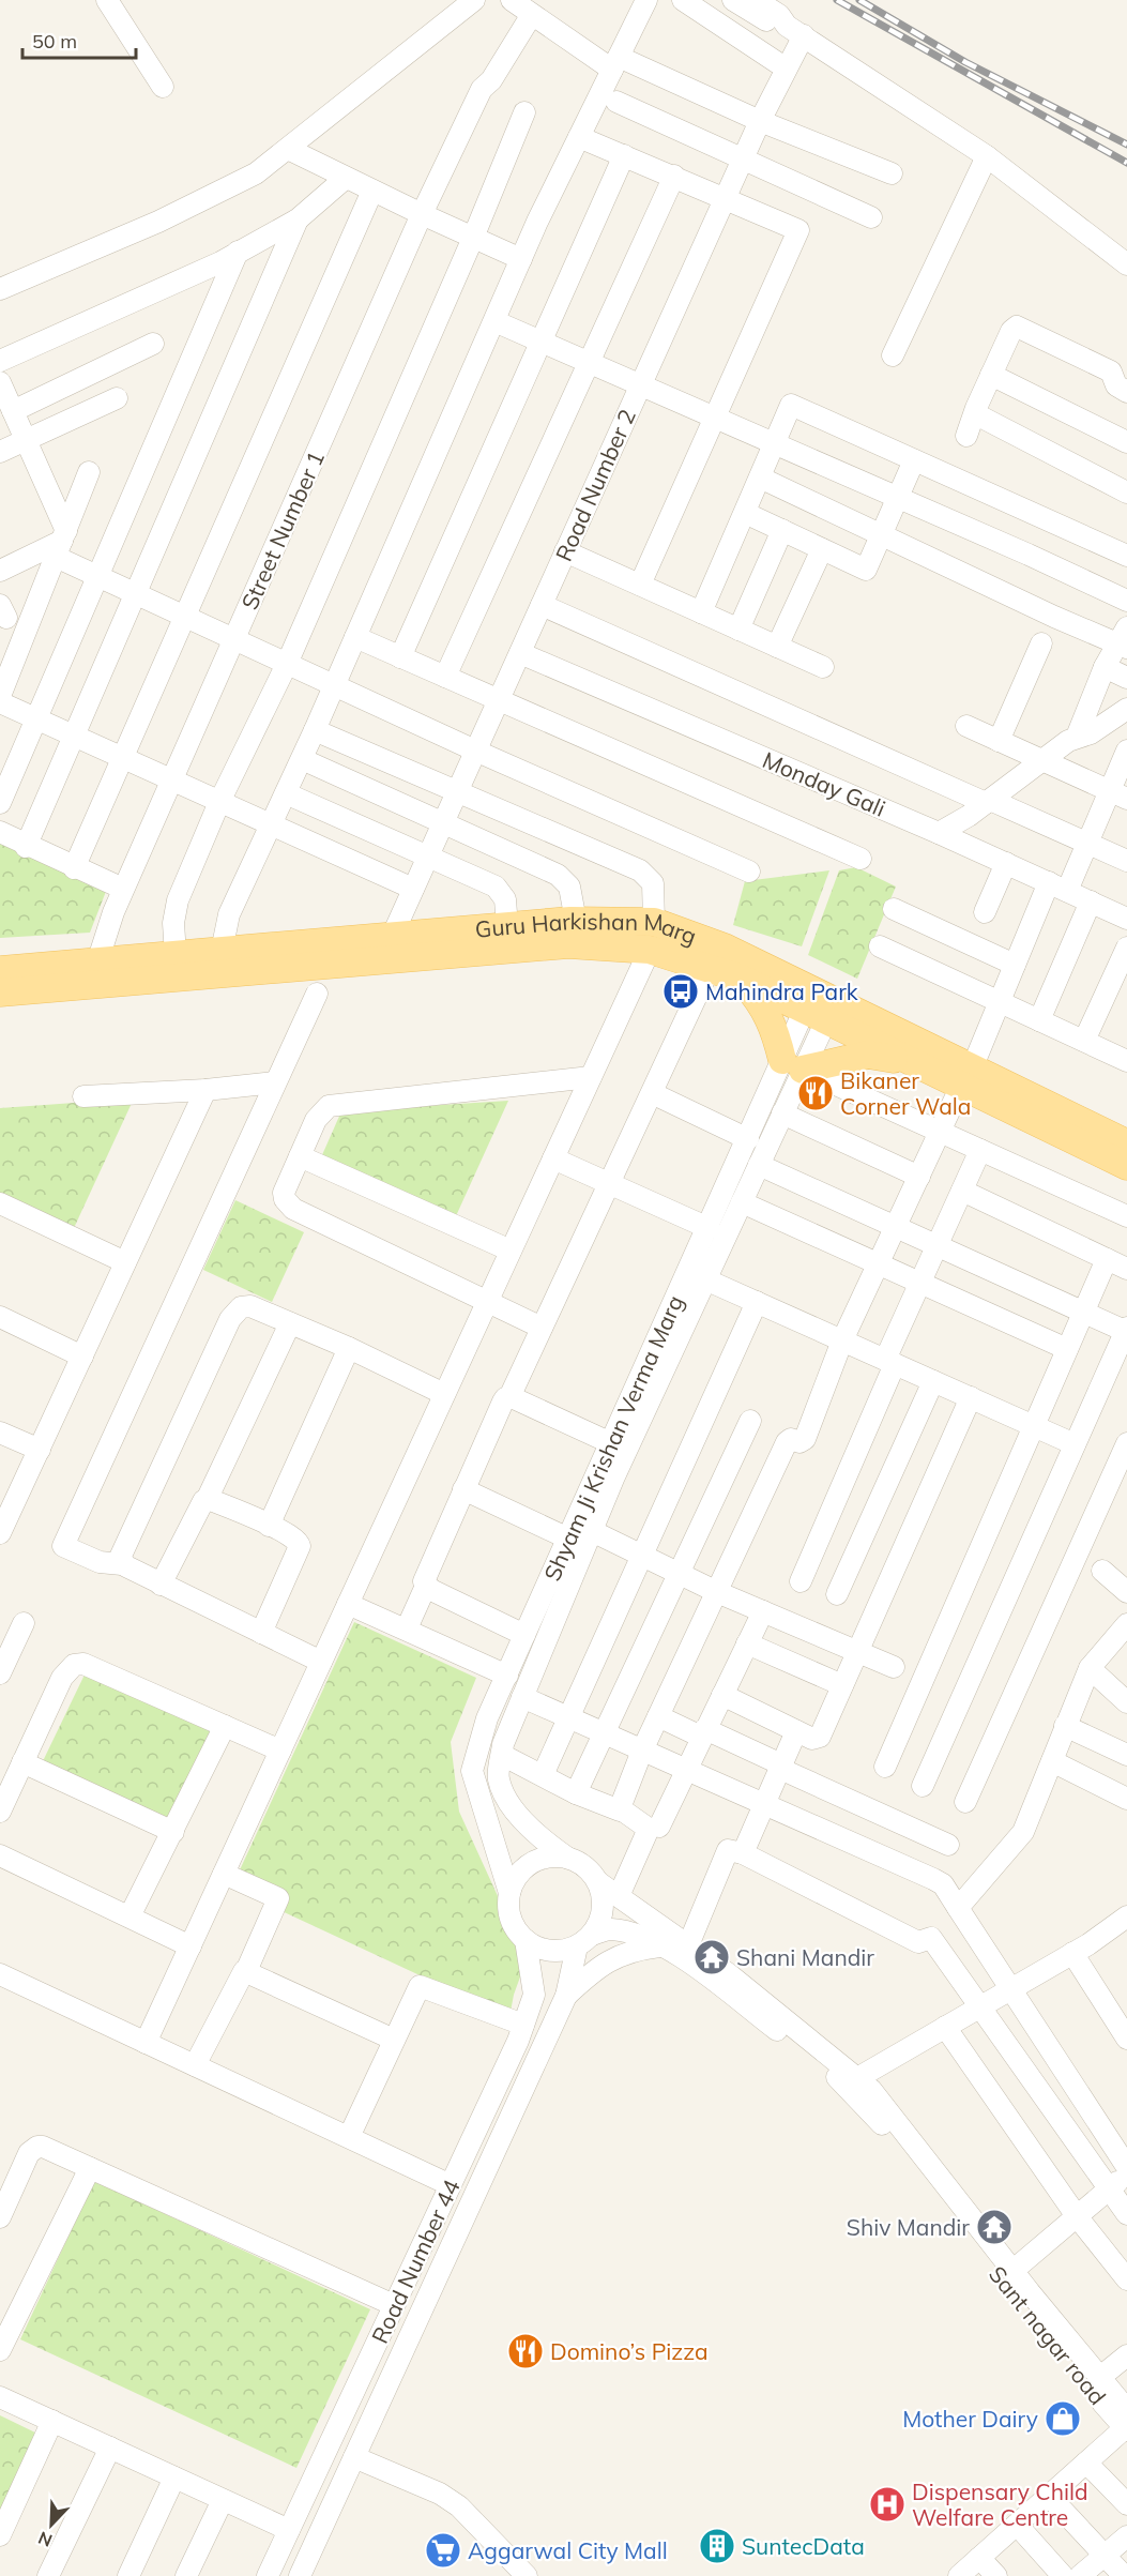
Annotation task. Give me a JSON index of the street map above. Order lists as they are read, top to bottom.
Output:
{
  "streets": {
    "main road": ["Guru Harkishan Marg"],
    "street": [
      "Road Number 2",
      "Street Number 1",
      "Monday Gali",
      "Shyam Ji Krishan Verma Marg",
      "Road Number 44",
      "Sant nagar road"
    ]
  },
  "crossings": [
    ["Road Number 2", "Monday Gali"],
    ["Road Number 2", "Guru Harkishan Marg"],
    ["Street Number 1", "Guru Harkishan Marg"],
    ["Guru Harkishan Marg", "Shyam Ji Krishan Verma Marg"],
    ["Shyam Ji Krishan Verma Marg", "Road Number 44"],
    ["Shyam Ji Krishan Verma Marg", "Sant nagar road"],
    ["Road Number 44", "Sant nagar road"]
  ],
  "places": {
    "bus stop": ["Mahindra Park"],
    "restaurant": ["Bikaner Corner Wala", "Domino’s Pizza"],
    "temple": ["Shani Mandir", "Shiv Mandir"],
    "shop": ["Mother Dairy"],
    "hospital": ["Dispensary Child Welfare Centre"],
    "building": ["SuntecData"],
    "supermarket": ["Aggarwal City Mall"]
  },
  "scale_bar": "50 m",
  "north": "bottom left"
}
